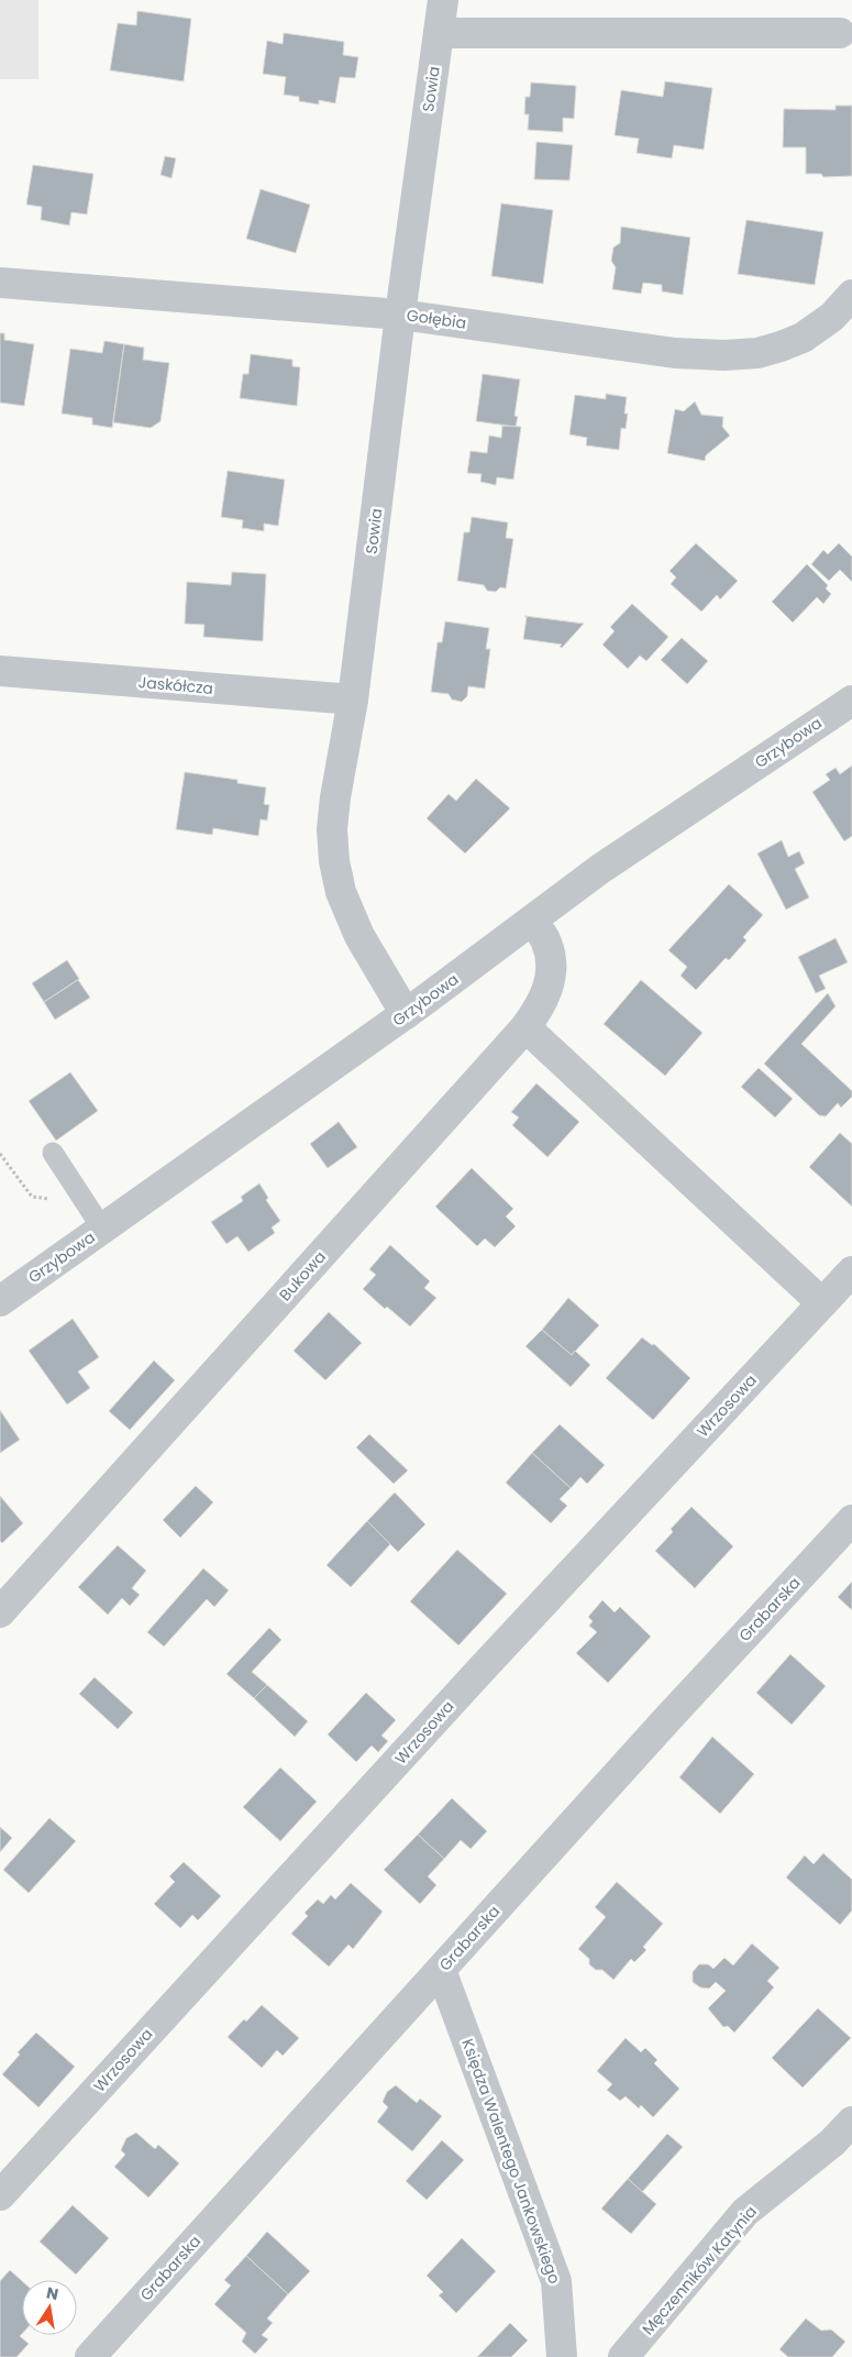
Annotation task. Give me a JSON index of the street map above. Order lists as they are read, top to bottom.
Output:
{
  "streets": {
    "street": [
      "Sowia",
      "Gołębia",
      "Jaskółcza",
      "Grzybowa",
      "Bukowa",
      "Wrzosowa",
      "Grabarska",
      "Księdza Walentego Jankowskiego",
      "Męczenników Katynia"
    ]
  },
  "crossings": [
    ["Sowia", "Gołębia"],
    ["Sowia", "Jaskółcza"],
    ["Sowia", "Grzybowa"],
    ["Grzybowa", "Bukowa"],
    ["Grabarska", "Księdza Walentego Jankowskiego"]
  ],
  "north": "top"
}
